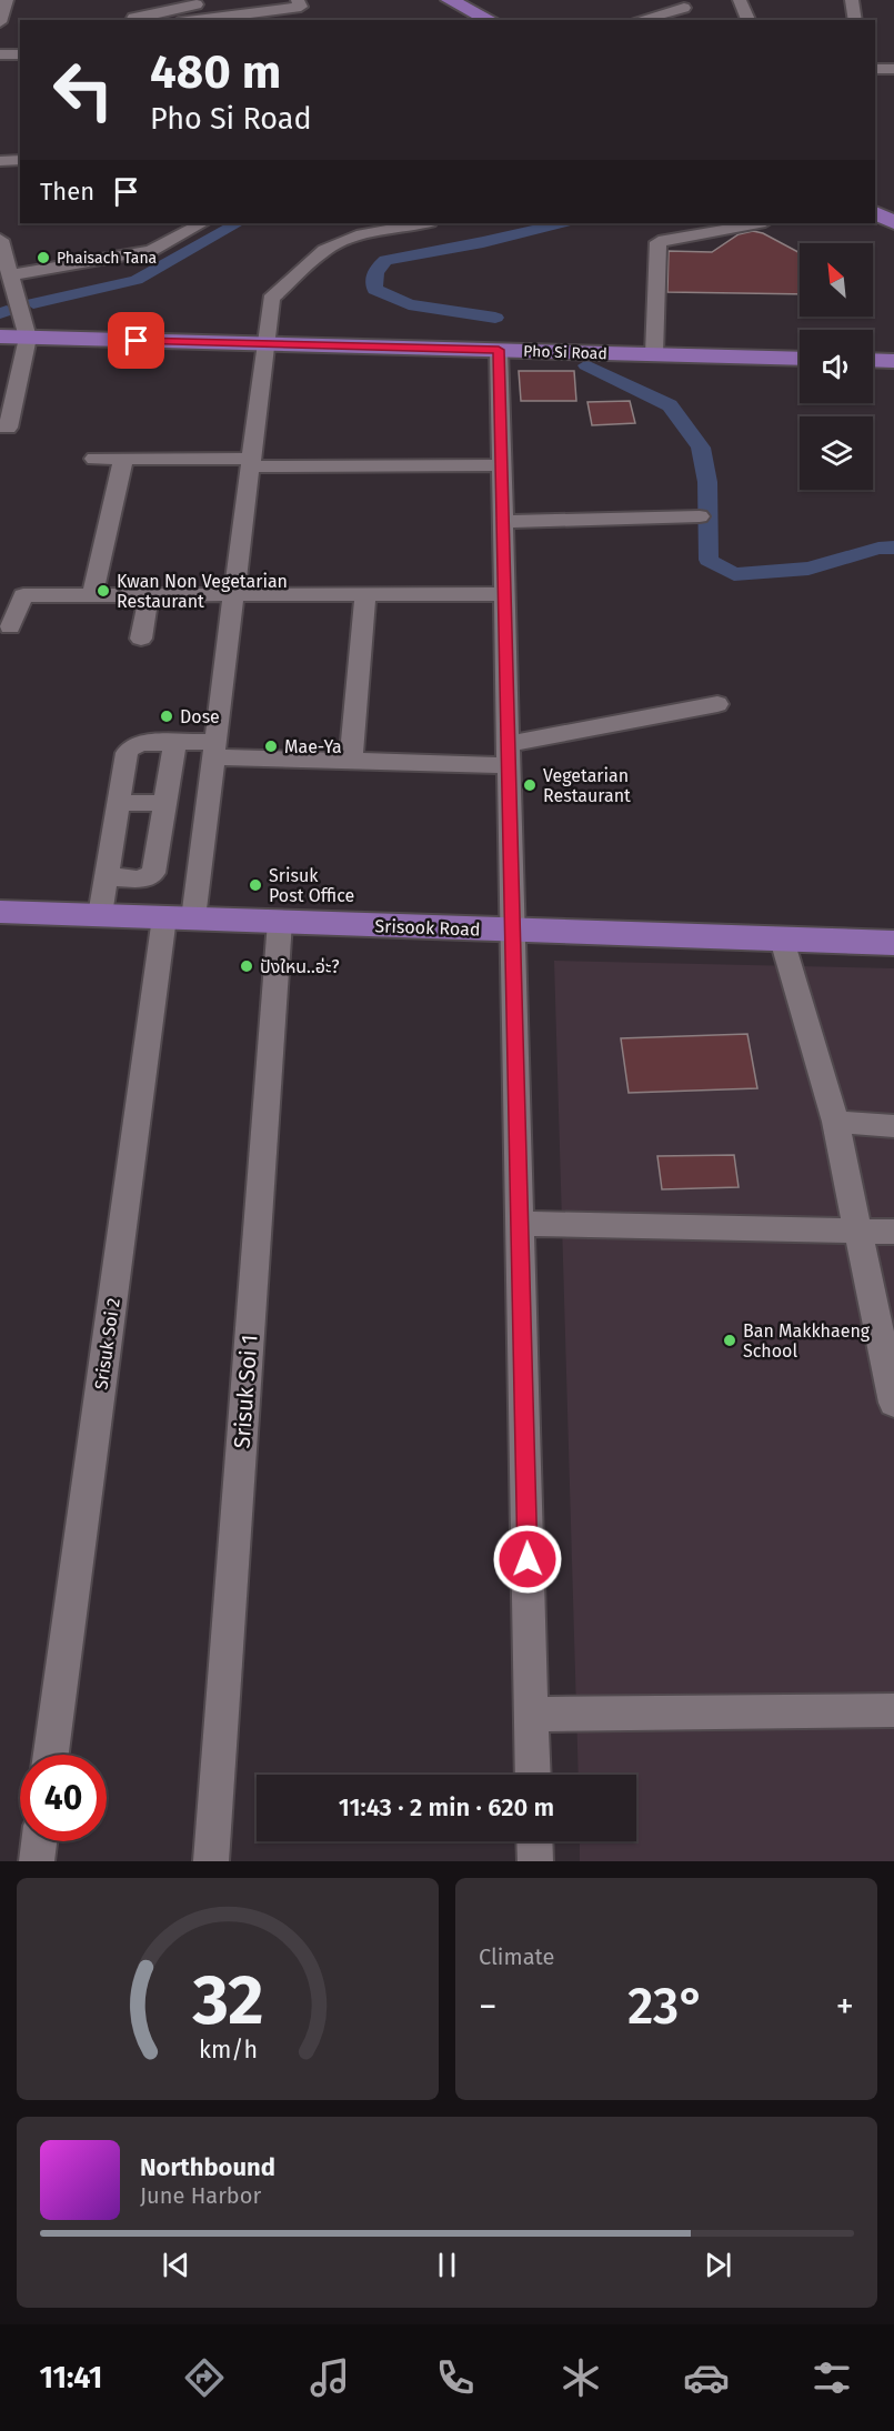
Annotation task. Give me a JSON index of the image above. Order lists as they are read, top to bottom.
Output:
{
  "streets": {
    "main road": ["Pho Si Road", "Srisook Road"],
    "street": ["Srisuk Soi 2", "Srisuk Soi 1"]
  },
  "crossings": [
    ["Pho Si Road", "Srisuk Soi 2"],
    ["Srisook Road", "Srisuk Soi 2"],
    ["Srisook Road", "Srisuk Soi 1"]
  ],
  "places": [
    "Phaisach Tana",
    "Kwan Non Vegetarian Restaurant",
    "Dose",
    "Mae-Ya",
    "Vegetarian Restaurant",
    "Srisuk Post Office",
    "ปังใหน..อ่ะ?",
    "Ban Makkhaeng School"
  ],
  "north": "top left",
  "page": {
    "turn": ["480 m", "Pho Si Road"],
    "then": "Then",
    "limit": "40",
    "trip": "11:43 · 2 min · 620 m",
    "tile": "Climate",
    "heat": ["−", "23°", "+"],
    "song": ["Northbound", "June Harbor"],
    "tabs": "11:41",
    "gauge": ["32", "km/h"]
  }
}
